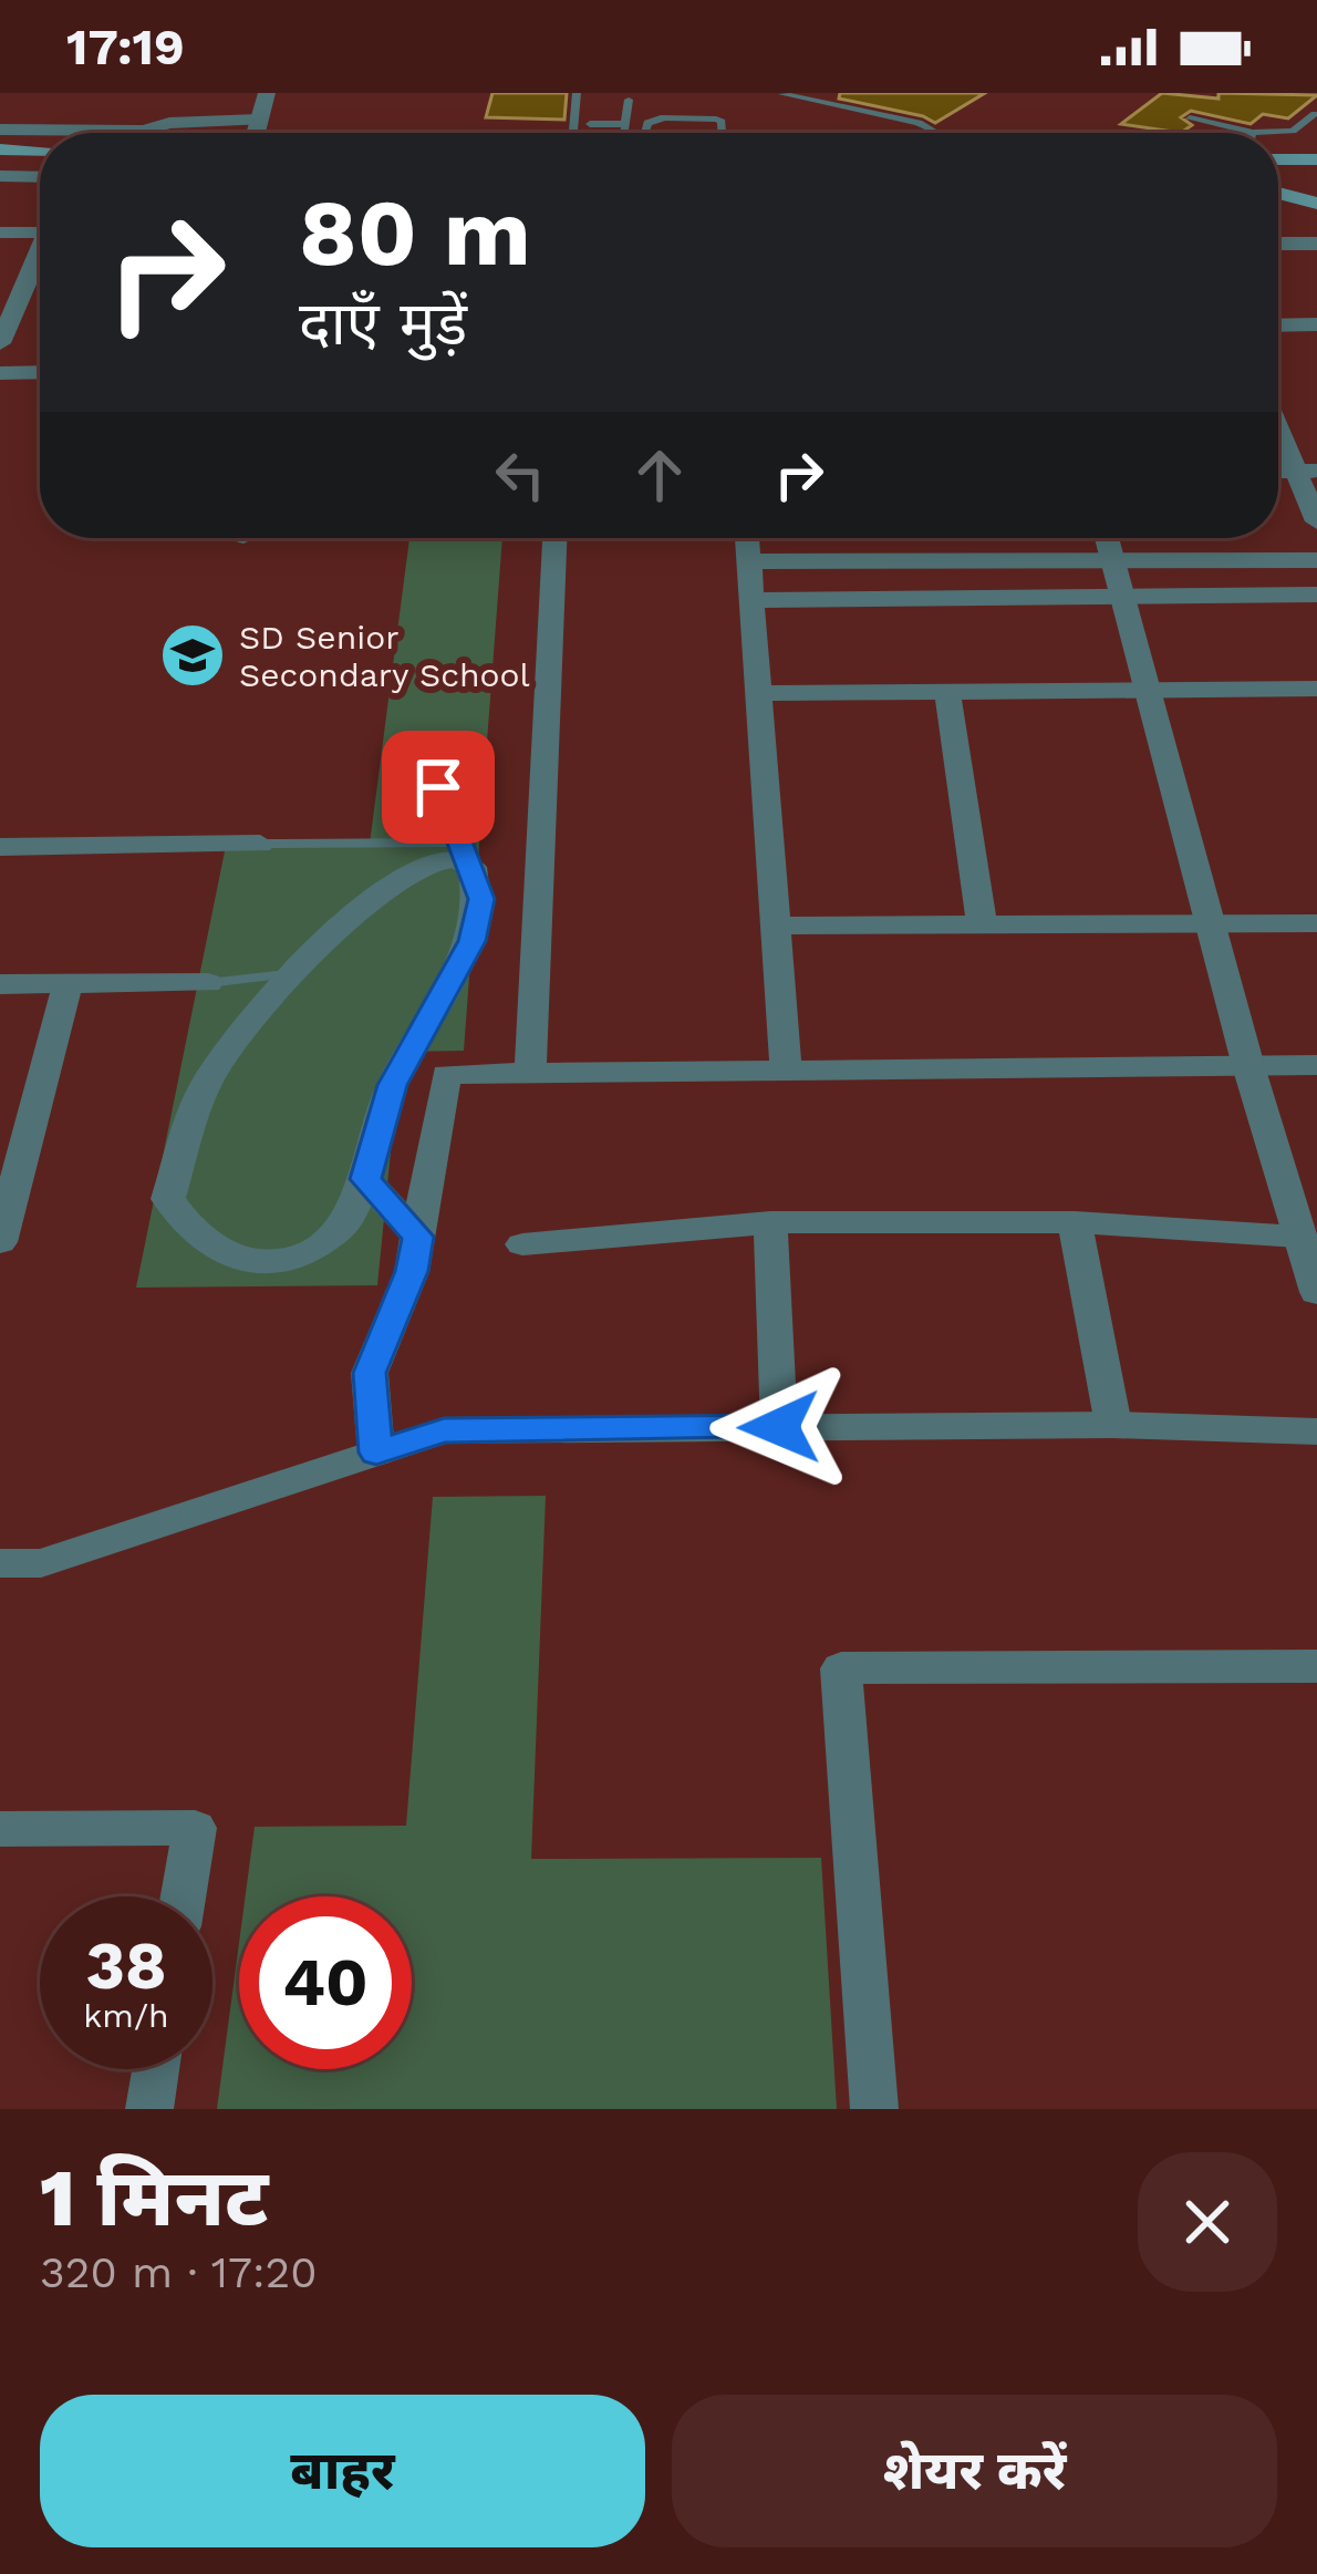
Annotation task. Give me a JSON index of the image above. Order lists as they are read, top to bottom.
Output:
{
  "places": {
    "school or university": ["SD Senior Secondary School"]
  },
  "page": {
    "status": "17:19",
    "turn": ["80 m", "दाएँ मुड़ें"],
    "speed": "38 km/h",
    "limit": "40",
    "heading": ["1 मिनट", "320 m · 17:20"],
    "buttons": ["बाहर", "शेयर करें"]
  }
}
